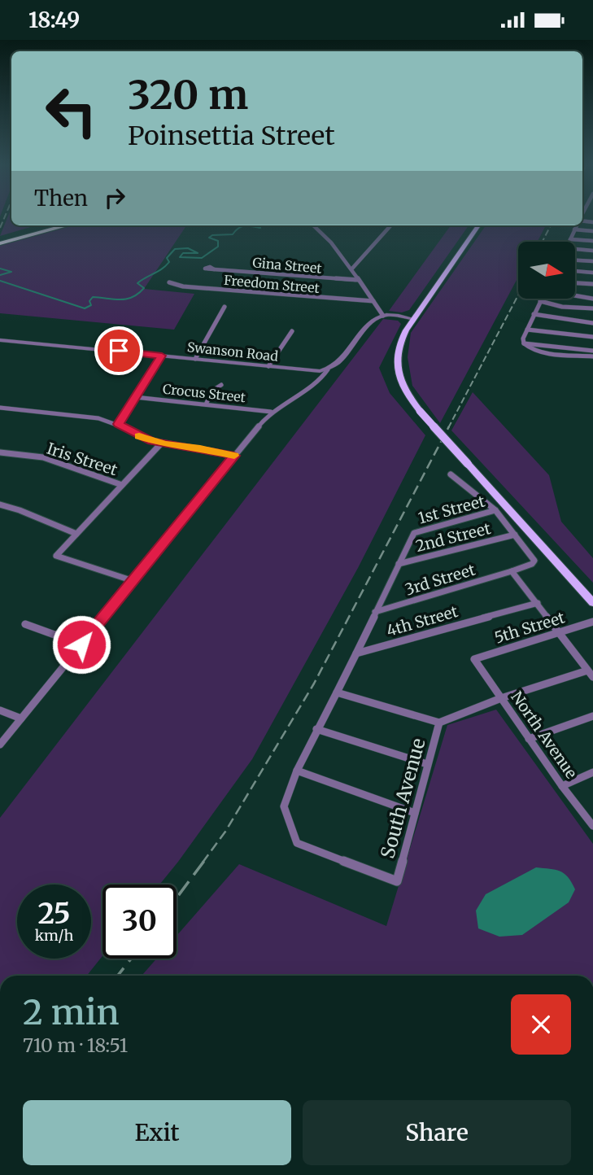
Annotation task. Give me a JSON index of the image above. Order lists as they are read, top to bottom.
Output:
{
  "streets": {
    "street": [
      "Gina Street",
      "Freedom Street",
      "Swanson Road",
      "Crocus Street",
      "Iris Street",
      "1st Street",
      "2nd Street",
      "3rd Street",
      "4th Street",
      "5th Street",
      "North Avenue",
      "South Avenue"
    ]
  },
  "crossings": [
    ["1st Street", "2nd Street"],
    ["2nd Street", "3rd Street"],
    ["5th Street", "North Avenue"]
  ],
  "north": "right",
  "page": {
    "status": "18:49",
    "turn": ["320 m", "Poinsettia Street"],
    "then": "Then",
    "speed": "25 km/h",
    "limit": "30",
    "heading": ["2 min", "710 m · 18:51"],
    "buttons": ["Exit", "Share"]
  }
}
